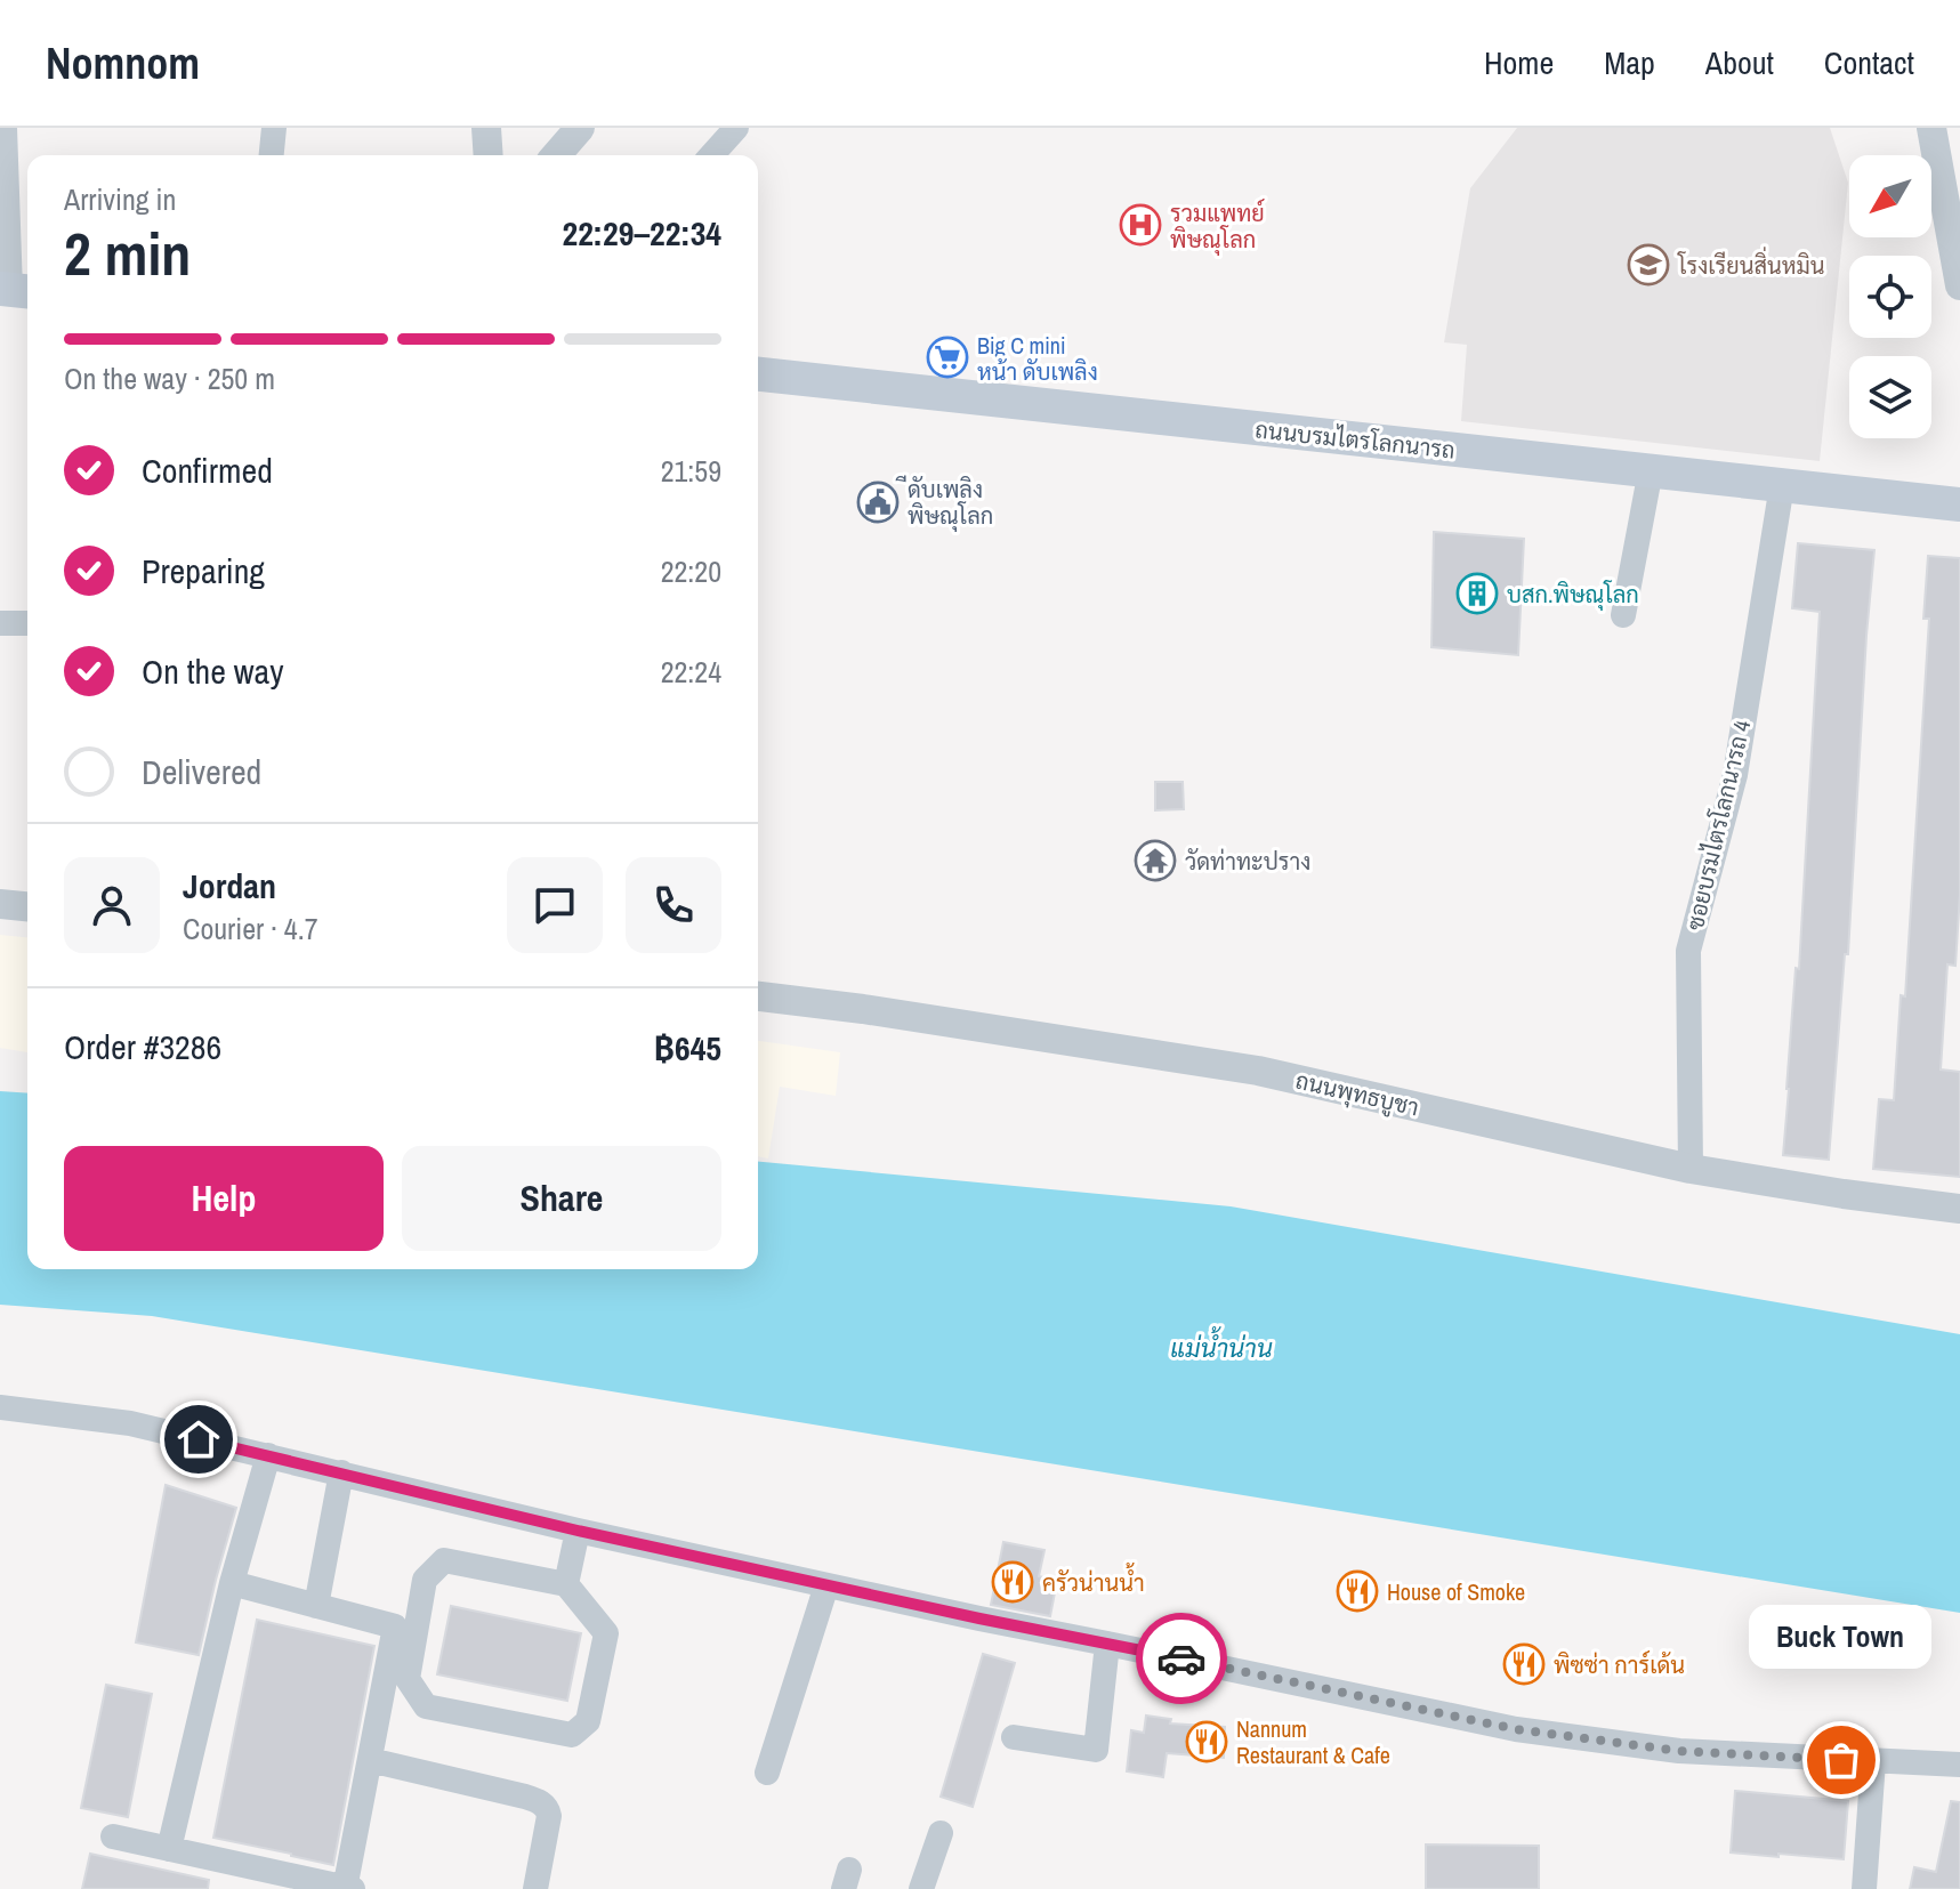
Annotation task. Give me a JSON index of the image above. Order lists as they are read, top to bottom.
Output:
{
  "streets": {
    "main road": ["ถนนบรมไตรโลกนารถ"],
    "street": ["ซอยบรมไตรโลกนารถ 4", "ถนนพุทธบูชา"]
  },
  "crossings": [
    ["ถนนบรมไตรโลกนารถ", "ซอยบรมไตรโลกนารถ 4"],
    ["ซอยบรมไตรโลกนารถ 4", "ถนนพุทธบูชา"]
  ],
  "water": ["แม่น้ำน่าน"],
  "places": {
    "hospital": ["รวมแพทย์ พิษณุโลก"],
    "school or university": ["โรงเรียนสิ่นหมิน"],
    "supermarket": ["Big C mini หน้า ดับเพลิง"],
    "public building": ["ีดับเพลิง พิษณุโลก"],
    "building": ["บสก.พิษณุโลก"],
    "temple": ["วัดท่าทะปราง"],
    "restaurant": [
      "ครัวน่านน้ำ",
      "House of Smoke",
      "พิซซ่า การ์เด้น",
      "Nannum Restaurant & Cafe"
    ],
    "other": ["Buck Town"]
  },
  "north": "bottom left",
  "page": {
    "header": "Nomnom",
    "nav": [
      "Home",
      "Map",
      "About",
      "Contact"
    ],
    "heading": ["2 min", "Arriving in", "22:29–22:34"],
    "panel": [
      "Jordan",
      "Courier · 4.7",
      "Order #3286",
      "฿645"
    ],
    "bar": "On the way · 250 m",
    "list": [
      ["Confirmed", "21:59"],
      ["Preparing", "22:20"],
      ["On the way", "22:24"],
      "Delivered"
    ],
    "buttons": ["Help", "Share"],
    "bubble": "Buck Town"
  }
}
